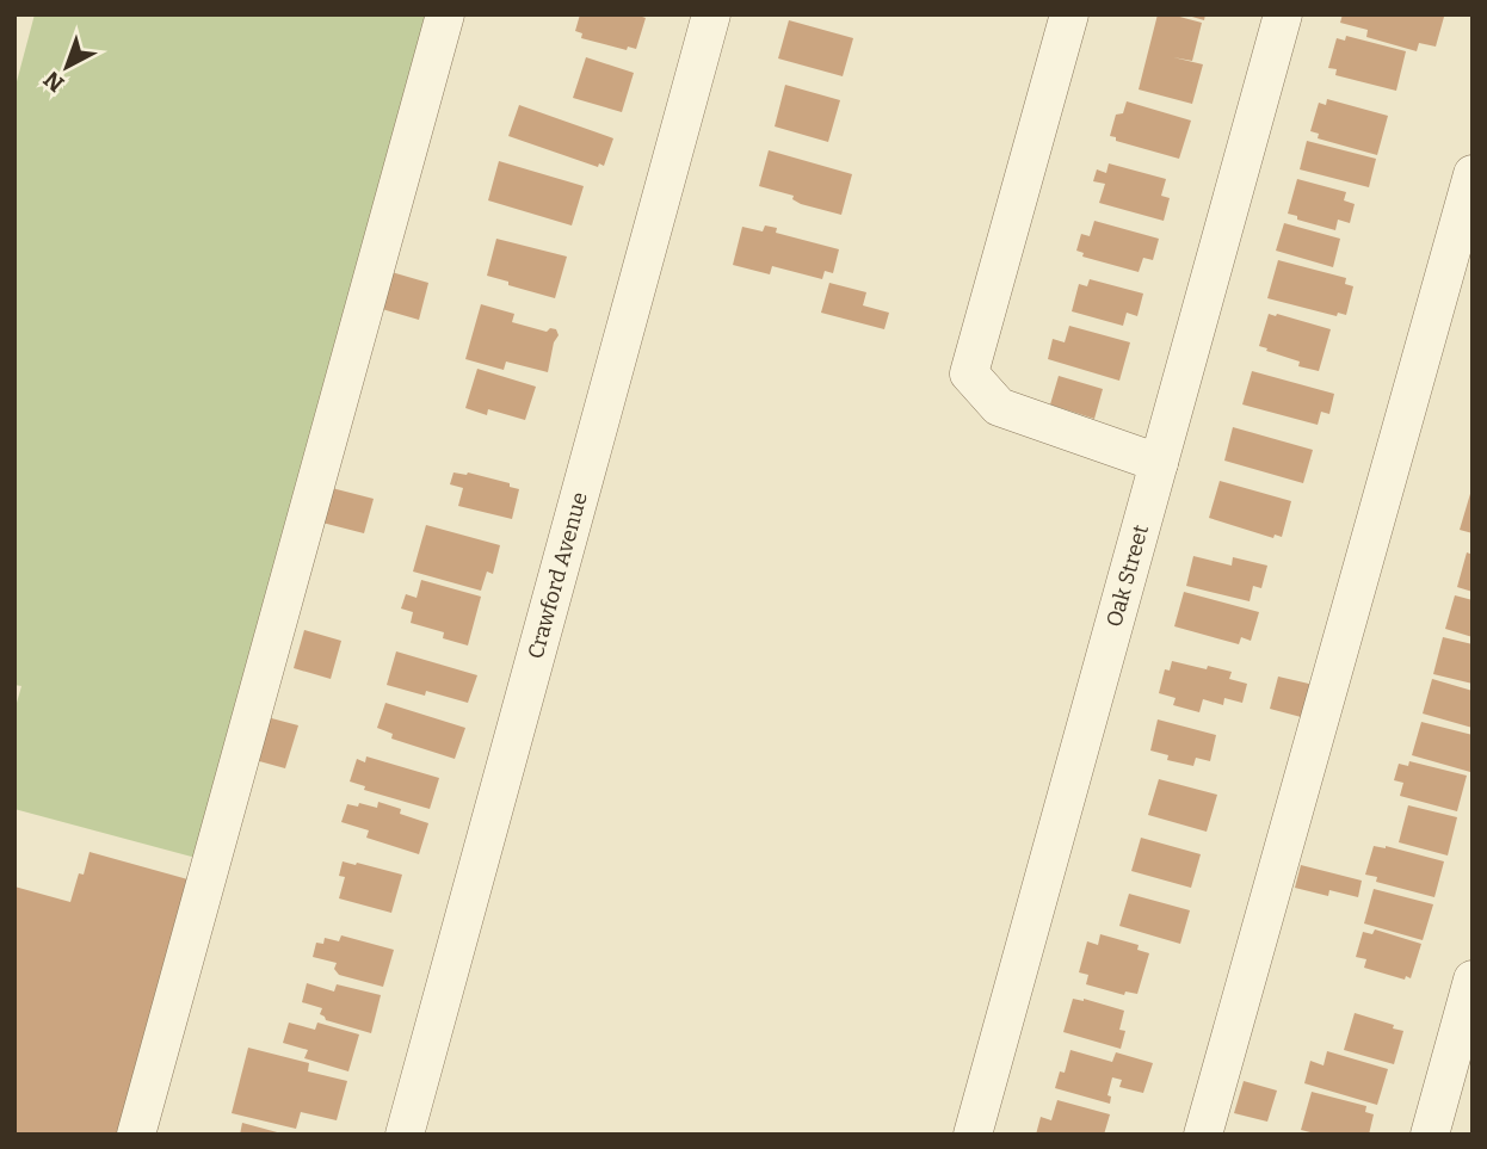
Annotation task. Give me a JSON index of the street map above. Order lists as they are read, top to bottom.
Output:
{
  "streets": {
    "street": ["Oak Street", "Crawford Avenue"]
  },
  "north": "bottom left"
}
